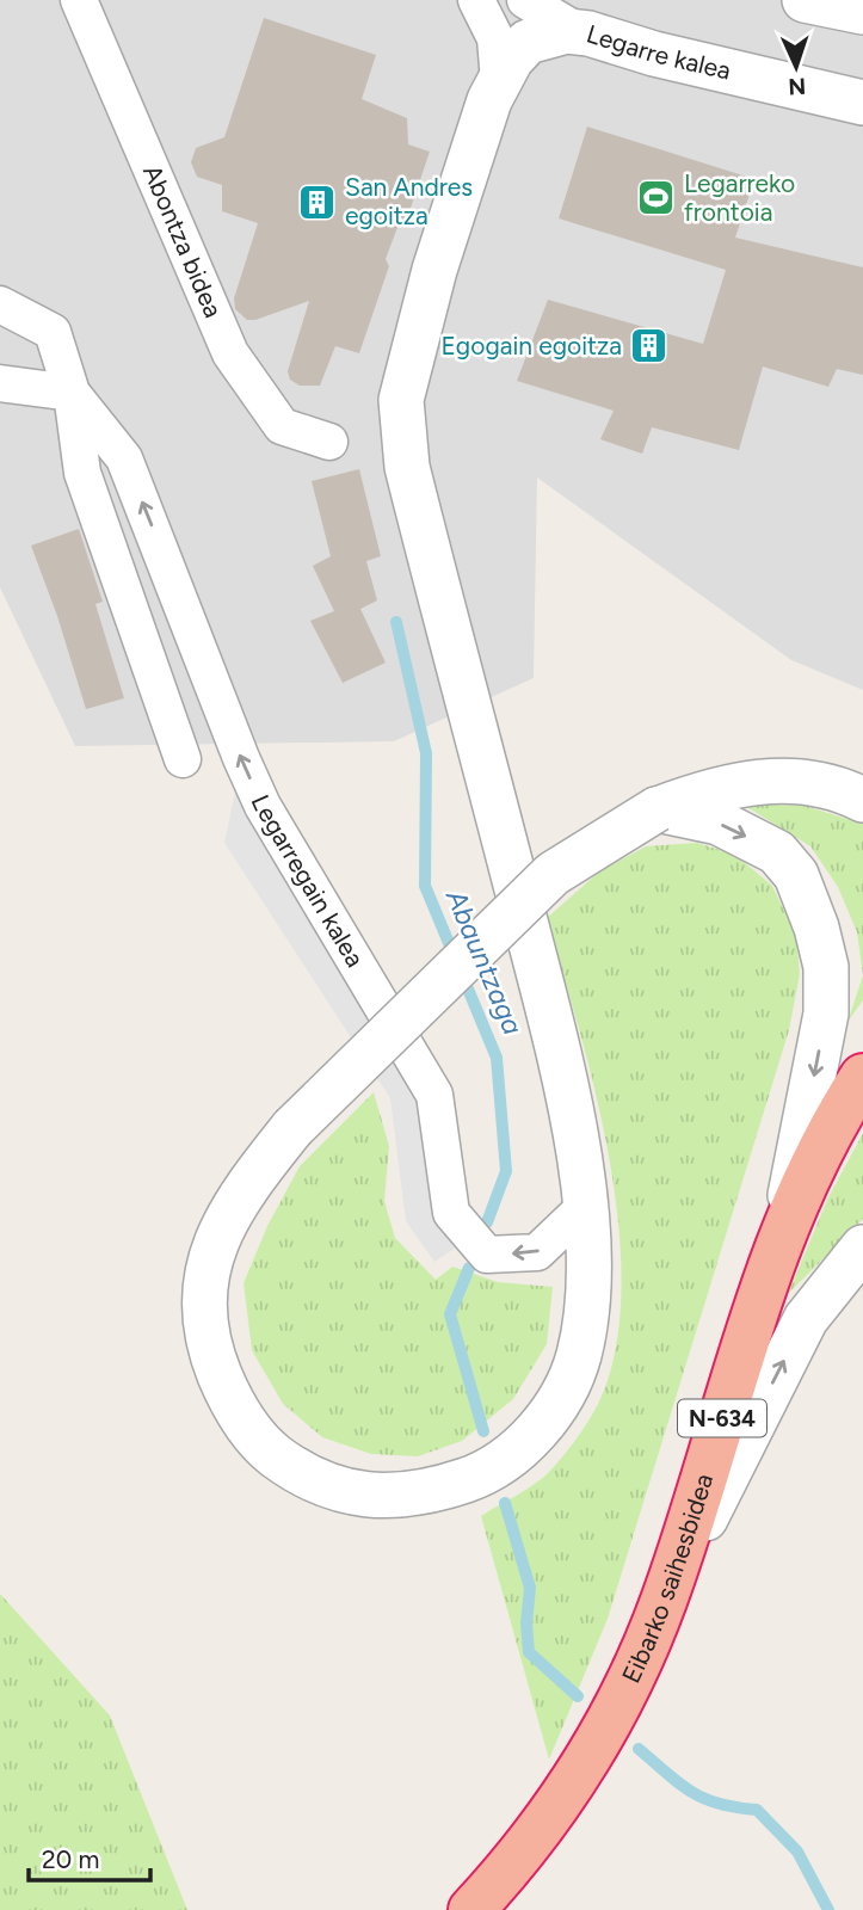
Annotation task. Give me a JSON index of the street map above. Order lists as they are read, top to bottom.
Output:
{
  "streets": {
    "highway": ["N-634", "Eibarko saihesbidea"],
    "street": ["Legarre kalea", "Abontza bidea", "Legarregain kalea"]
  },
  "water": ["Abauntzaga"],
  "places": {
    "sports": ["Legarreko frontoia"],
    "building": ["San Andres egoitza", "Egogain egoitza"]
  },
  "scale_bar": "20 m",
  "north": "bottom"
}
